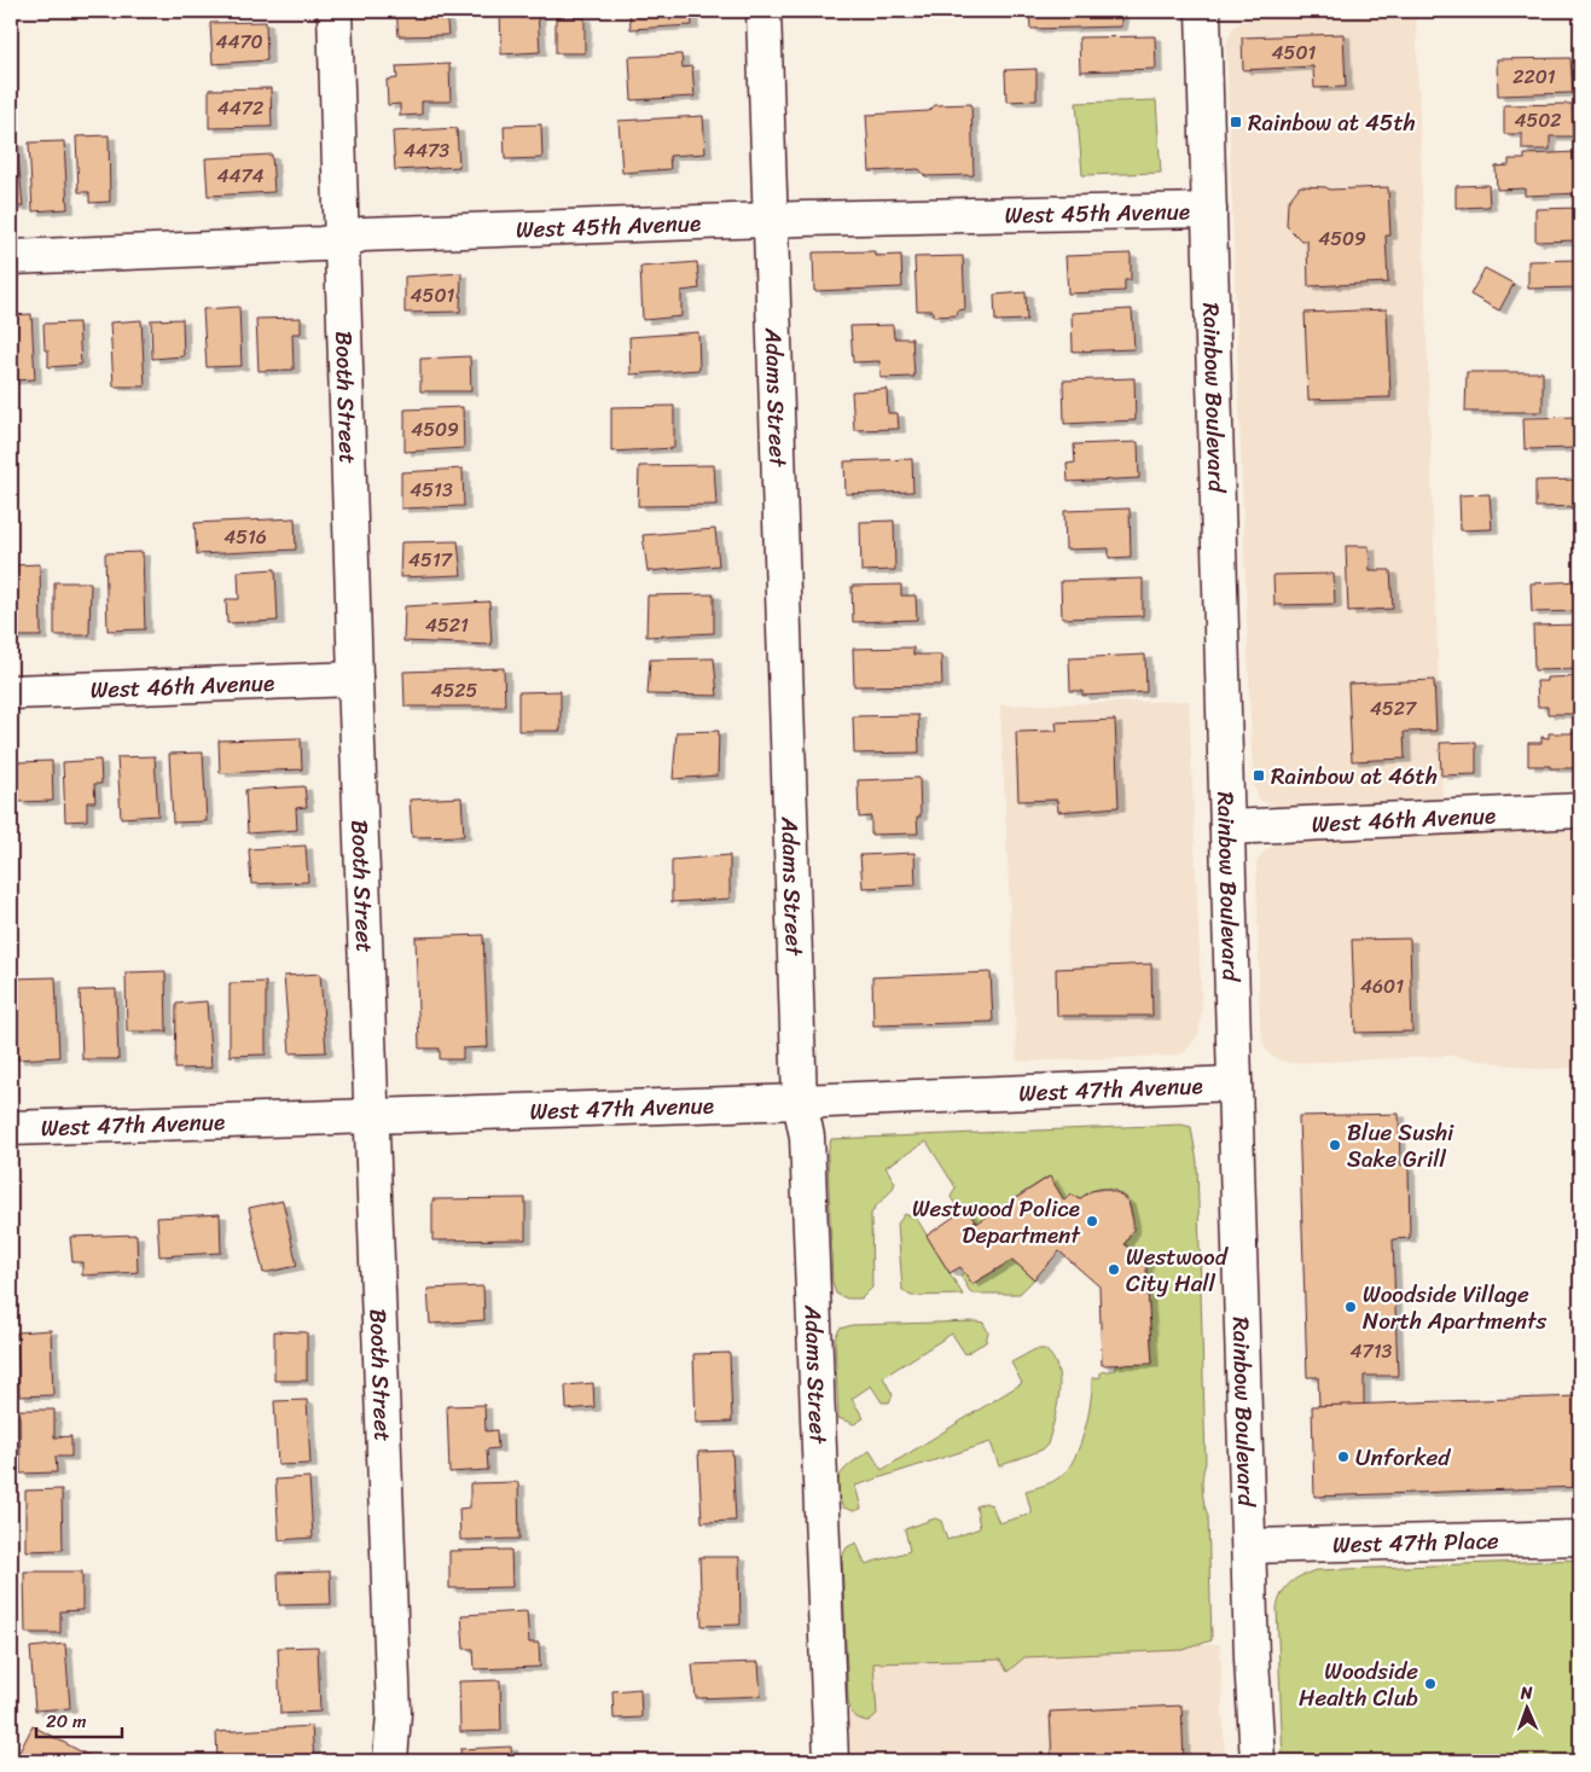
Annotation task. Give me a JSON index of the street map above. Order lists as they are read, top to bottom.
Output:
{
  "streets": {
    "street": [
      "West 45th Avenue",
      "Booth Street",
      "Adams Street",
      "Rainbow Boulevard",
      "West 46th Avenue",
      "West 47th Avenue",
      "West 47th Place"
    ]
  },
  "crossings": [
    ["West 45th Avenue", "Booth Street"],
    ["West 45th Avenue", "Adams Street"],
    ["West 45th Avenue", "Rainbow Boulevard"],
    ["Booth Street", "West 46th Avenue"],
    ["Booth Street", "West 47th Avenue"],
    ["Adams Street", "West 47th Avenue"],
    ["Rainbow Boulevard", "West 46th Avenue"],
    ["Rainbow Boulevard", "West 47th Avenue"],
    ["Rainbow Boulevard", "West 47th Place"]
  ],
  "places": {
    "transit": ["Rainbow at 45th", "Rainbow at 46th"],
    "other": [
      "Blue Sushi Sake Grill",
      "Westwood Police Department",
      "Westwood City Hall",
      "Woodside Village North Apartments",
      "Unforked",
      "Woodside Health Club"
    ]
  },
  "house_numbers": [
    "4470",
    "4501",
    "2201",
    "4472",
    "4502",
    "4473",
    "4474",
    "4509",
    "4501",
    "4509",
    "4513",
    "4516",
    "4517",
    "4521",
    "4525",
    "4527",
    "4601",
    "4713"
  ],
  "scale_bar": "20 m",
  "north": "top"
}
